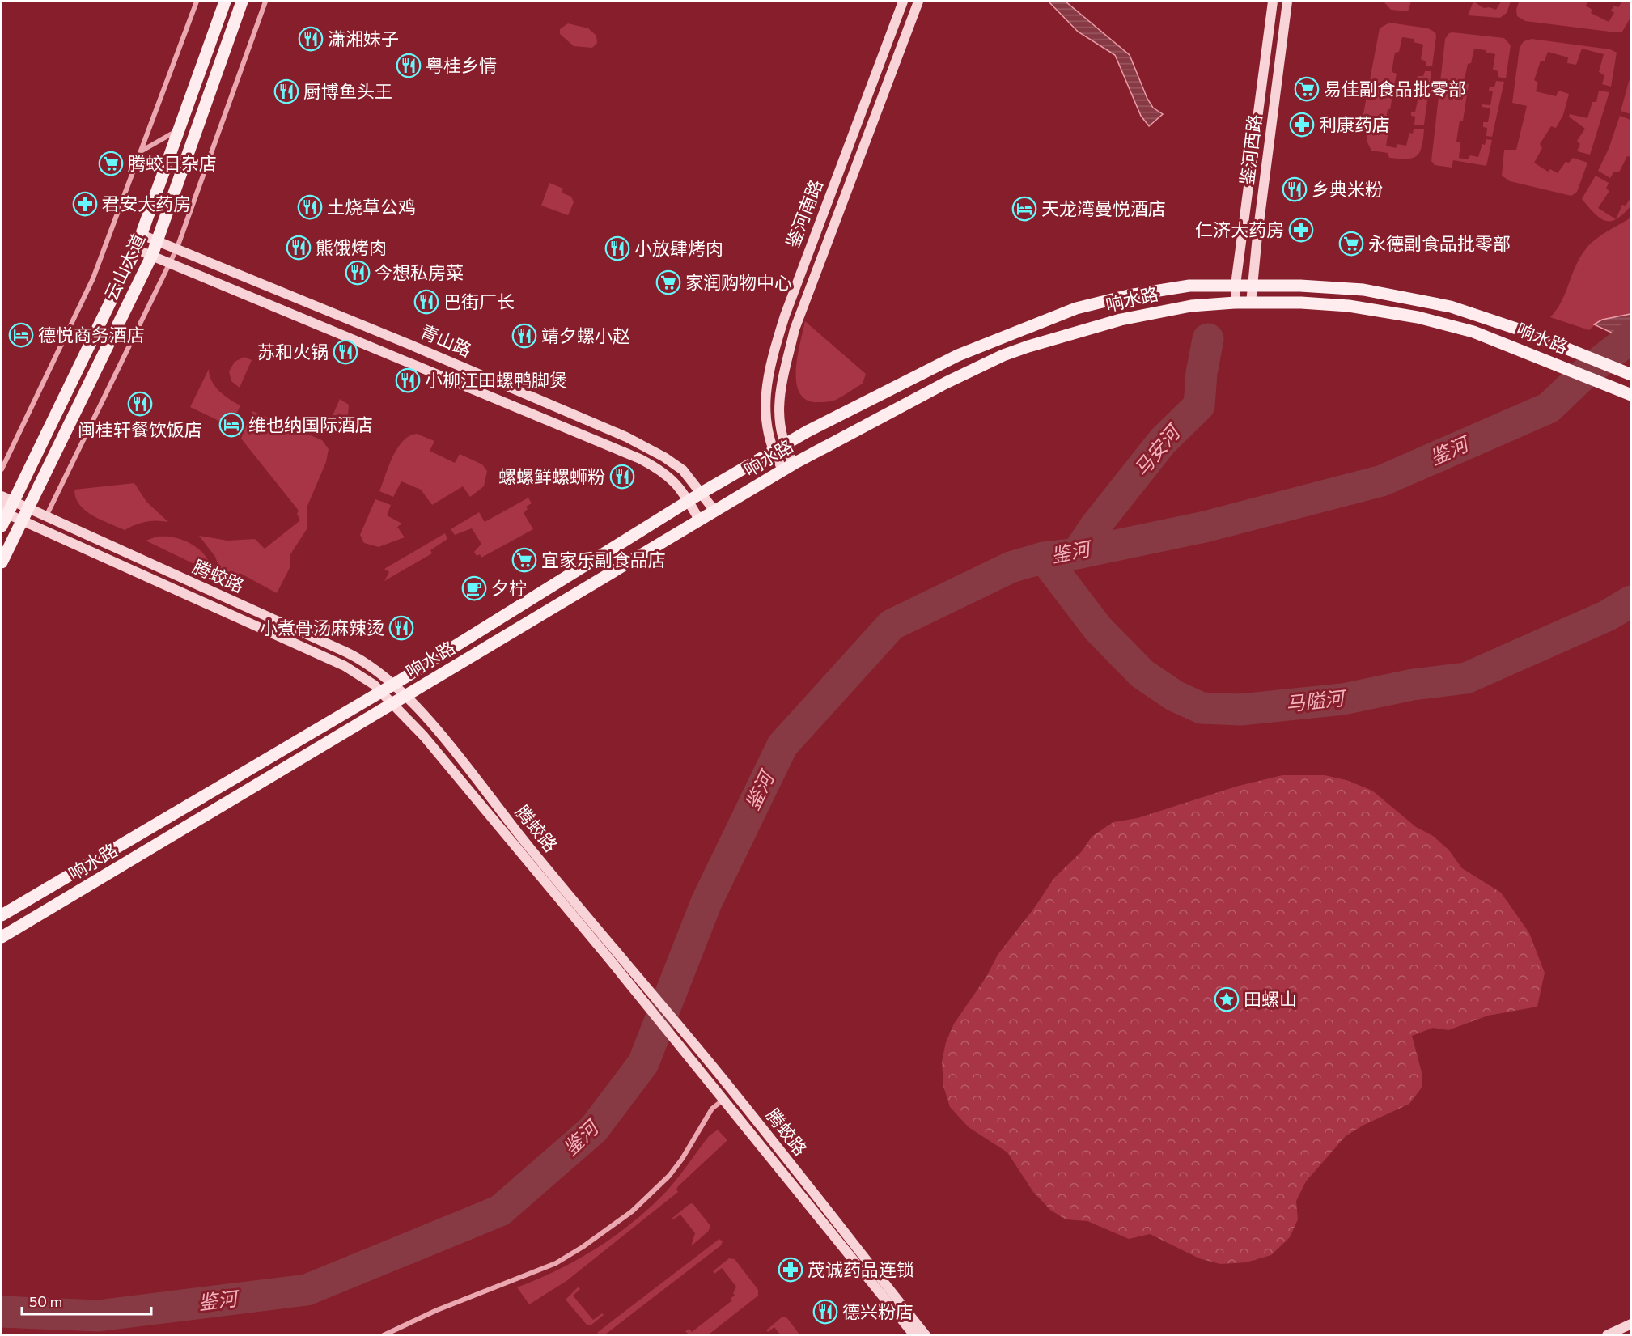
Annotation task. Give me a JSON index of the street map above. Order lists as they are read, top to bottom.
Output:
{
  "streets": {
    "main road": [
      "鉴河西路",
      "鉴河南路",
      "云山大道",
      "响水路",
      "青山路",
      "腾蛟路"
    ]
  },
  "crossings": [
    ["鉴河西路", "响水路"],
    ["鉴河南路", "响水路"],
    ["云山大道", "青山路"],
    ["云山大道", "腾蛟路"],
    ["响水路", "青山路"],
    ["响水路", "腾蛟路"]
  ],
  "water": ["马安河", "鉴河", "马隘河"],
  "places": {
    "restaurant": [
      "潇湘妹子",
      "粤桂乡情",
      "厨博鱼头王",
      "乡典米粉",
      "土烧草公鸡",
      "熊饿烤肉",
      "小放肆烤肉",
      "今想私房菜",
      "巴街厂长",
      "靖夕螺小赵",
      "苏和火锅",
      "小柳江田螺鸭脚煲",
      "闽桂轩餐饮饭店",
      "螺螺鲜螺蛳粉",
      "小煮骨汤麻辣烫",
      "德兴粉店"
    ],
    "supermarket": [
      "易佳副食品批零部",
      "腾蛟日杂店",
      "永德副食品批零部",
      "家润购物中心",
      "宜家乐副食品店"
    ],
    "pharmacy": [
      "利康药店",
      "君安大药房",
      "仁济大药房",
      "茂诚药品连锁"
    ],
    "hotel": ["天龙湾曼悦酒店", "德悦商务酒店", "维也纳国际酒店"],
    "cafe": ["夕柠"],
    "place": ["田螺山"]
  },
  "scale_bar": "50 m"
}
